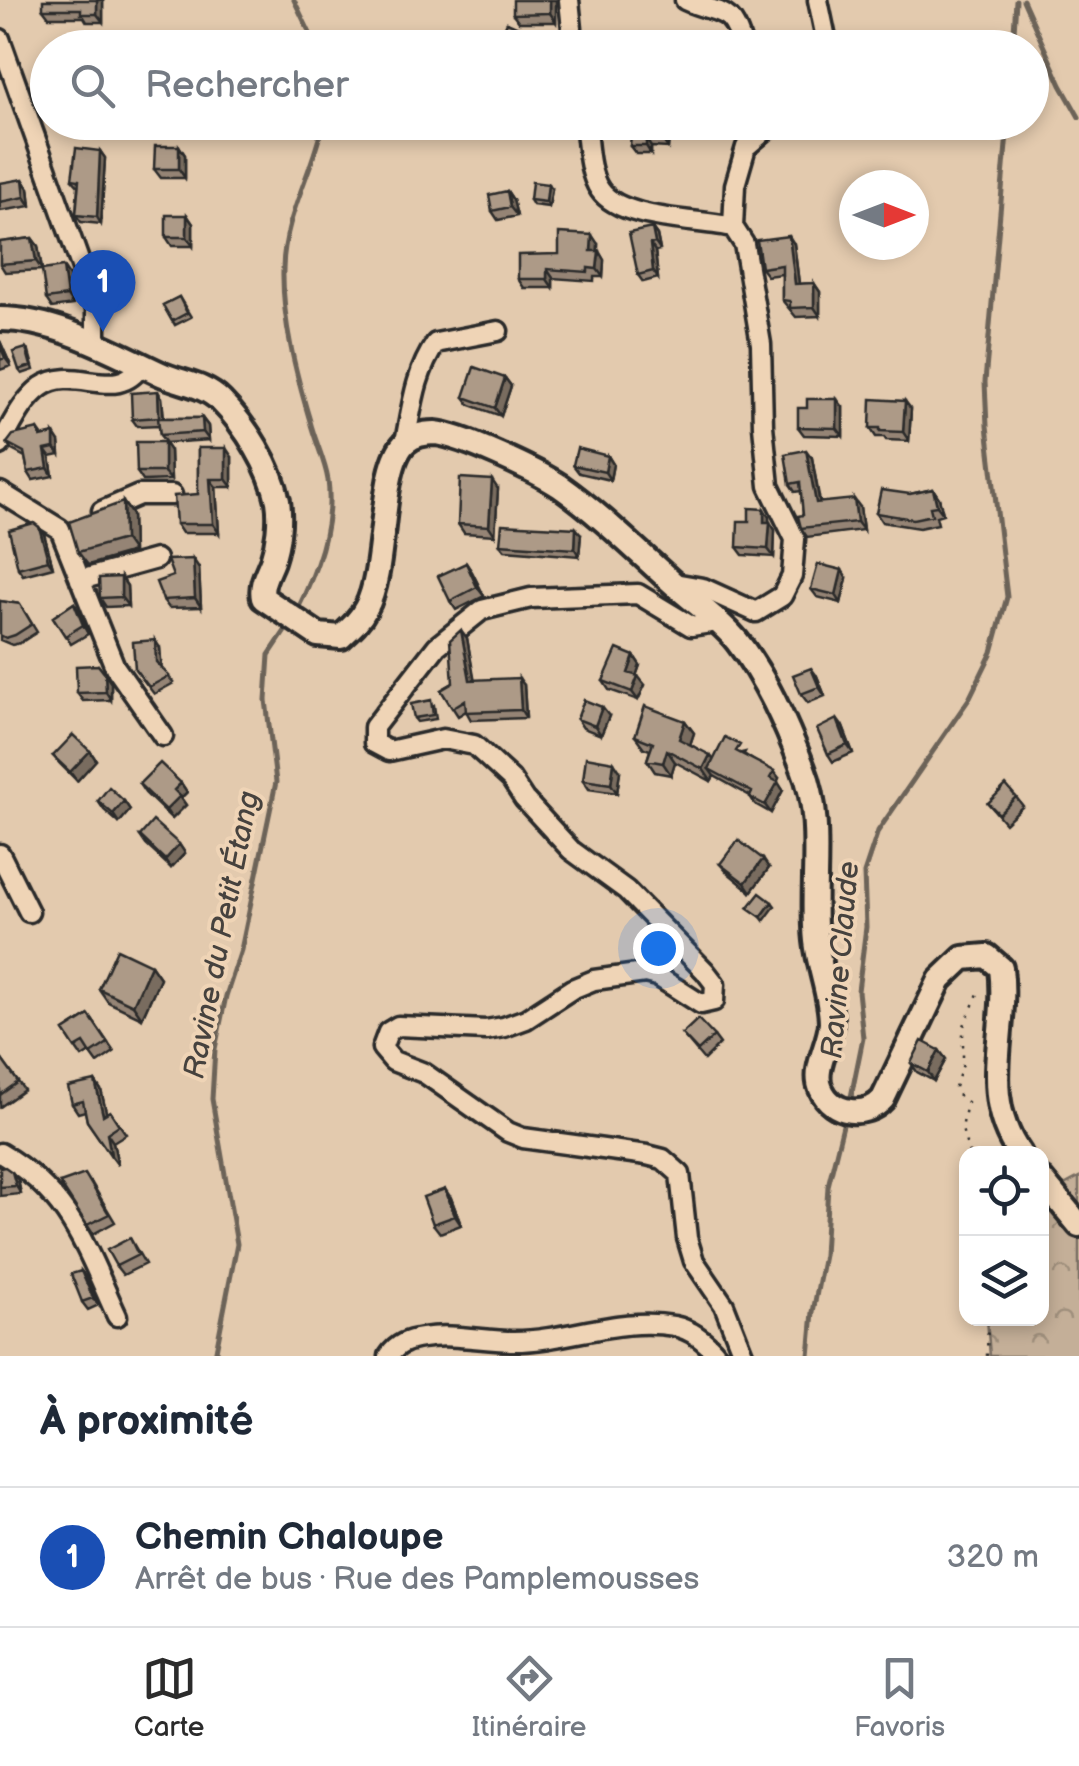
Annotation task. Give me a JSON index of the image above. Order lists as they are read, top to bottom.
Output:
{
  "water": ["Ravine du Petit Étang", "Ravine Claude"],
  "north": "right",
  "page": {
    "search": "Rechercher",
    "pins": "1",
    "heading": "À proximité",
    "list": [
      {
        "mark": "1",
        "name": "Chemin Chaloupe",
        "note": "Arrêt de bus · Rue des Pamplemousses",
        "value": "320 m"
      }
    ],
    "nav": ["Carte", "Itinéraire", "Favoris"]
  }
}
